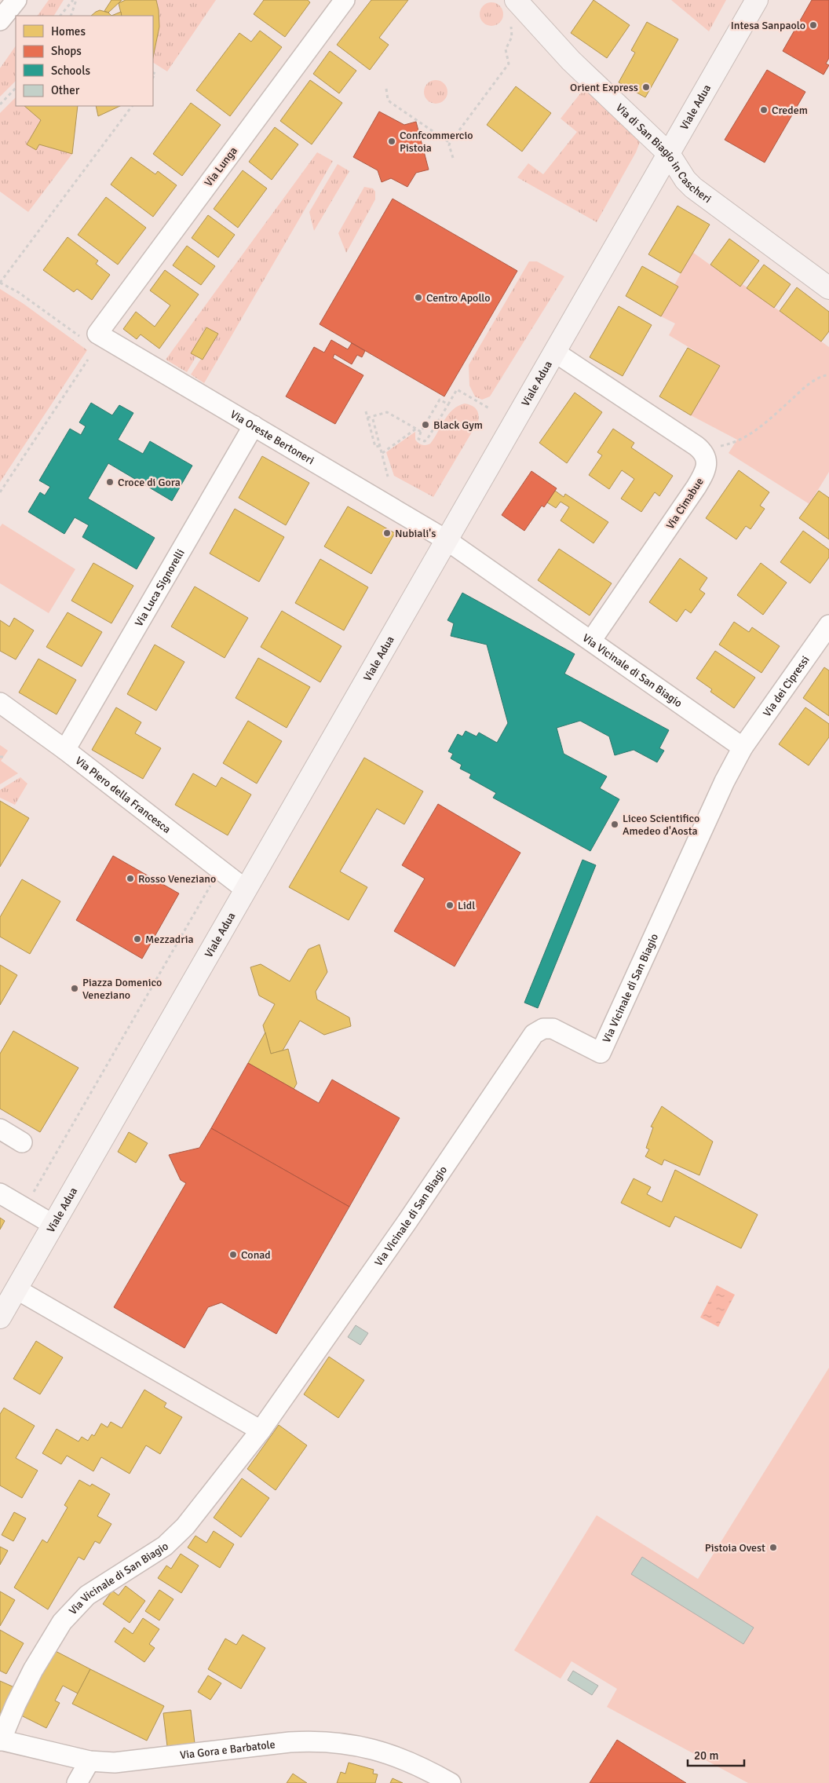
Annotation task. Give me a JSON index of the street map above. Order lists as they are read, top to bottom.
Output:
{
  "streets": {
    "main road": ["Viale Adua", "Via di San Biagio in Cascheri"],
    "street": [
      "Via Lunga",
      "Via Oreste Bertoneri",
      "Via Cimabue",
      "Via Luca Signorelli",
      "Via Vicinale di San Biagio",
      "Via dei Cipressi",
      "Via Piero della Francesca",
      "Via Gora e Barbatole"
    ]
  },
  "crossings": [
    ["Viale Adua", "Via di San Biagio in Cascheri"],
    ["Viale Adua", "Via Oreste Bertoneri"],
    ["Viale Adua", "Via Vicinale di San Biagio"],
    ["Viale Adua", "Via Piero della Francesca"],
    ["Via Lunga", "Via Oreste Bertoneri"],
    ["Via Oreste Bertoneri", "Via Luca Signorelli"],
    ["Via Oreste Bertoneri", "Via Vicinale di San Biagio"],
    ["Via Cimabue", "Via Vicinale di San Biagio"],
    ["Via Luca Signorelli", "Via Piero della Francesca"],
    ["Via Vicinale di San Biagio", "Via dei Cipressi"],
    ["Via Vicinale di San Biagio", "Via Gora e Barbatole"]
  ],
  "places": [
    "Intesa Sanpaolo",
    "Orient Express",
    "Credem",
    "Confcommercio Pistoia",
    "Centro Apollo",
    "Black Gym",
    "Croce di Gora",
    "Nubiali's",
    "Liceo Scientifico Amedeo d'Aosta",
    "Rosso Veneziano",
    "Lidl",
    "Mezzadria",
    "Piazza Domenico Veneziano",
    "Conad",
    "Pistoia Ovest"
  ],
  "legend": [
    "Homes",
    "Shops",
    "Schools",
    "Other"
  ],
  "scale_bar": "20 m"
}
